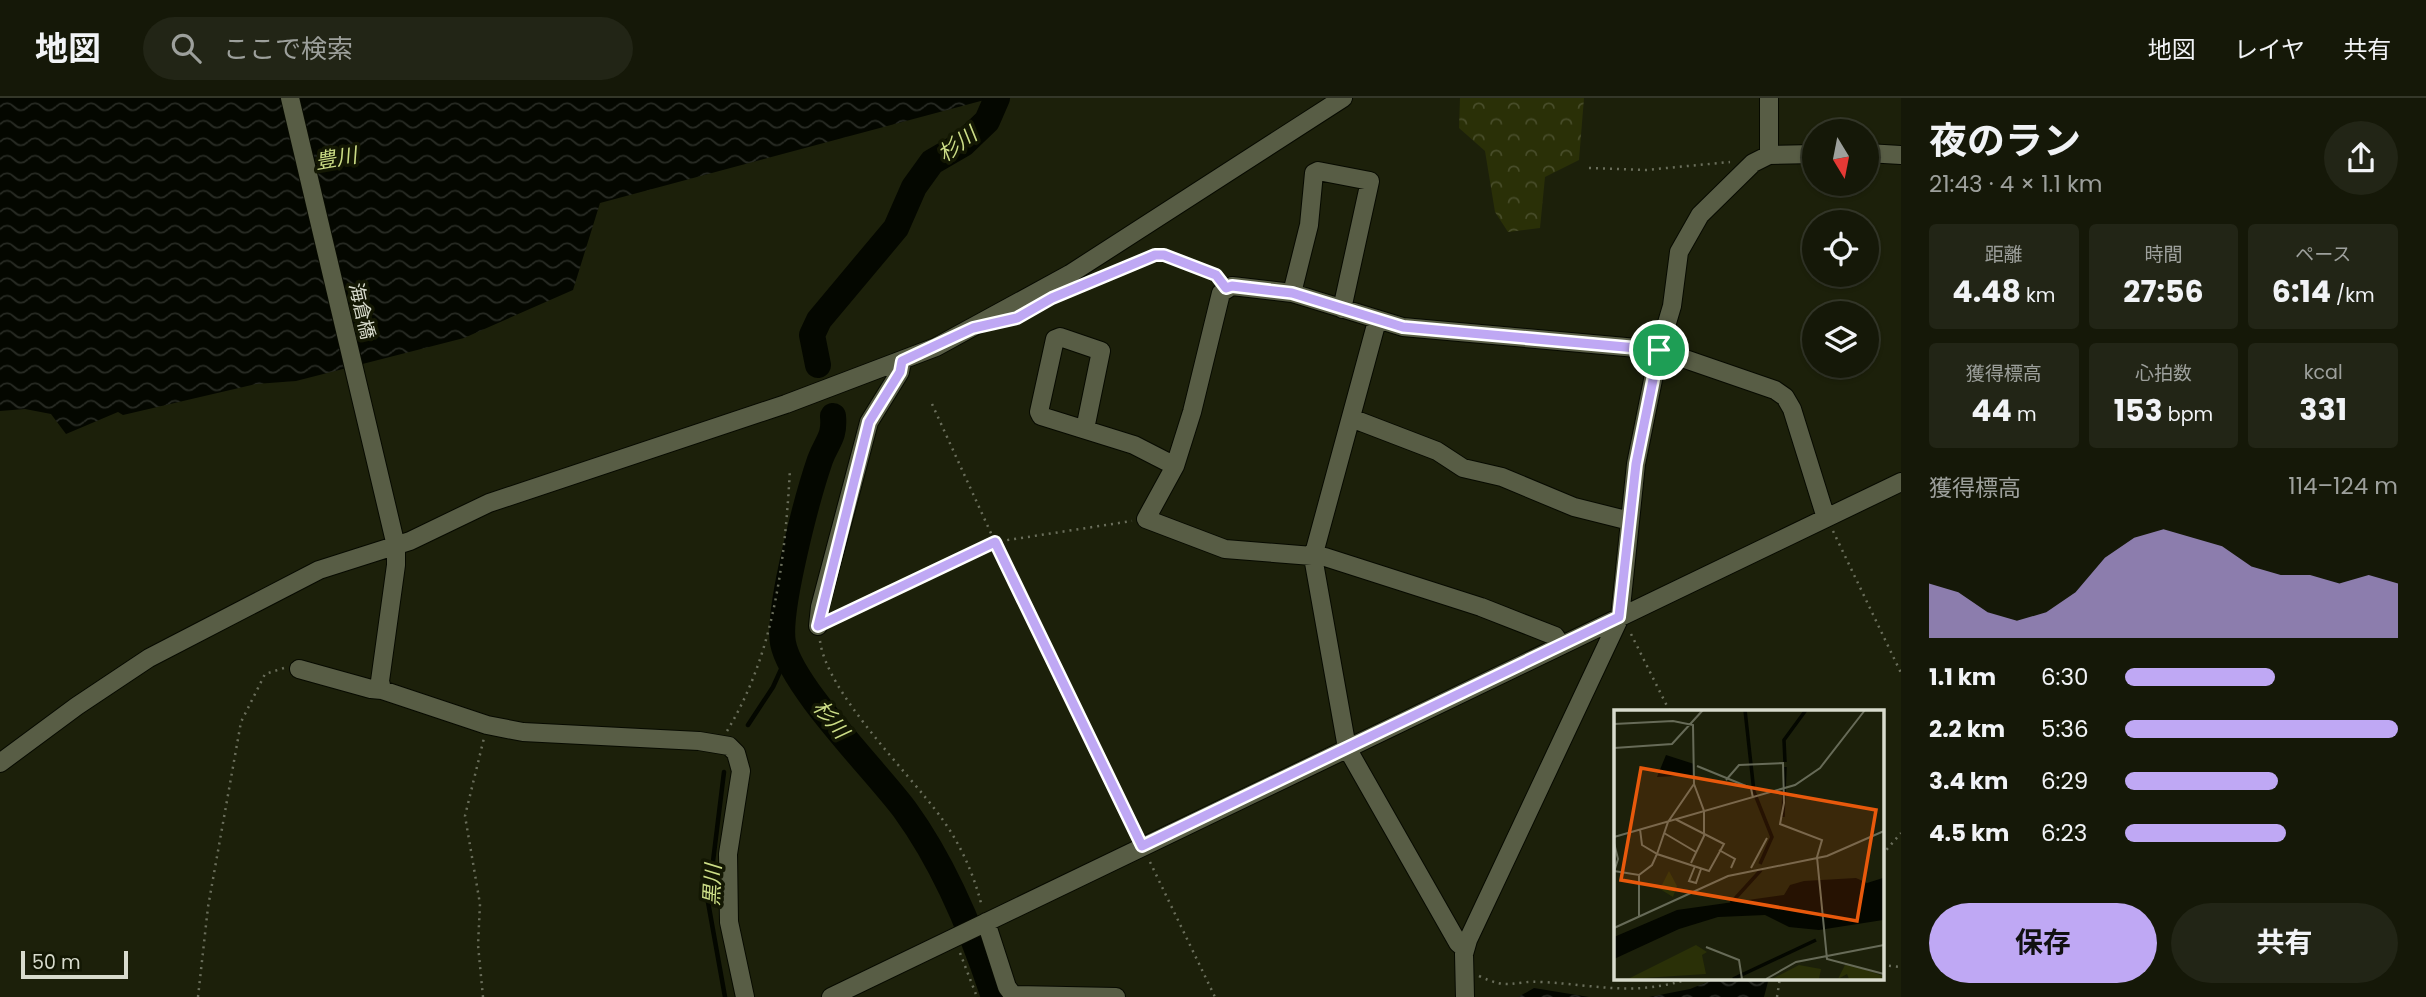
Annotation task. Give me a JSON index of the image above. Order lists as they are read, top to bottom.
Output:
{
  "streets": {
    "street": ["海倉橋"]
  },
  "water": ["杉川", "豊川", "黒川"],
  "scale_bar": "50 m",
  "north": "bottom",
  "page": {
    "header": "地図",
    "search": "ここで検索",
    "nav": ["地図", "レイヤ", "共有"],
    "heading": ["夜のラン", "21:43 · 4 × 1.1 km"],
    "stats": [
      ["距離", "4.48 km"],
      ["時間", "27:56"],
      ["ペース", "6:14 /km"],
      ["獲得標高", "44 m"],
      ["心拍数", "153 bpm"],
      ["kcal", "331"]
    ],
    "chart": ["獲得標高", "114–124 m"],
    "list": [
      {
        "name": "1.1 km",
        "note": "6:30"
      },
      {
        "name": "2.2 km",
        "note": "5:36"
      },
      {
        "name": "3.4 km",
        "note": "6:29"
      },
      {
        "name": "4.5 km",
        "note": "6:23"
      }
    ],
    "buttons": ["保存", "共有"],
    "scale": "50 m"
  }
}
